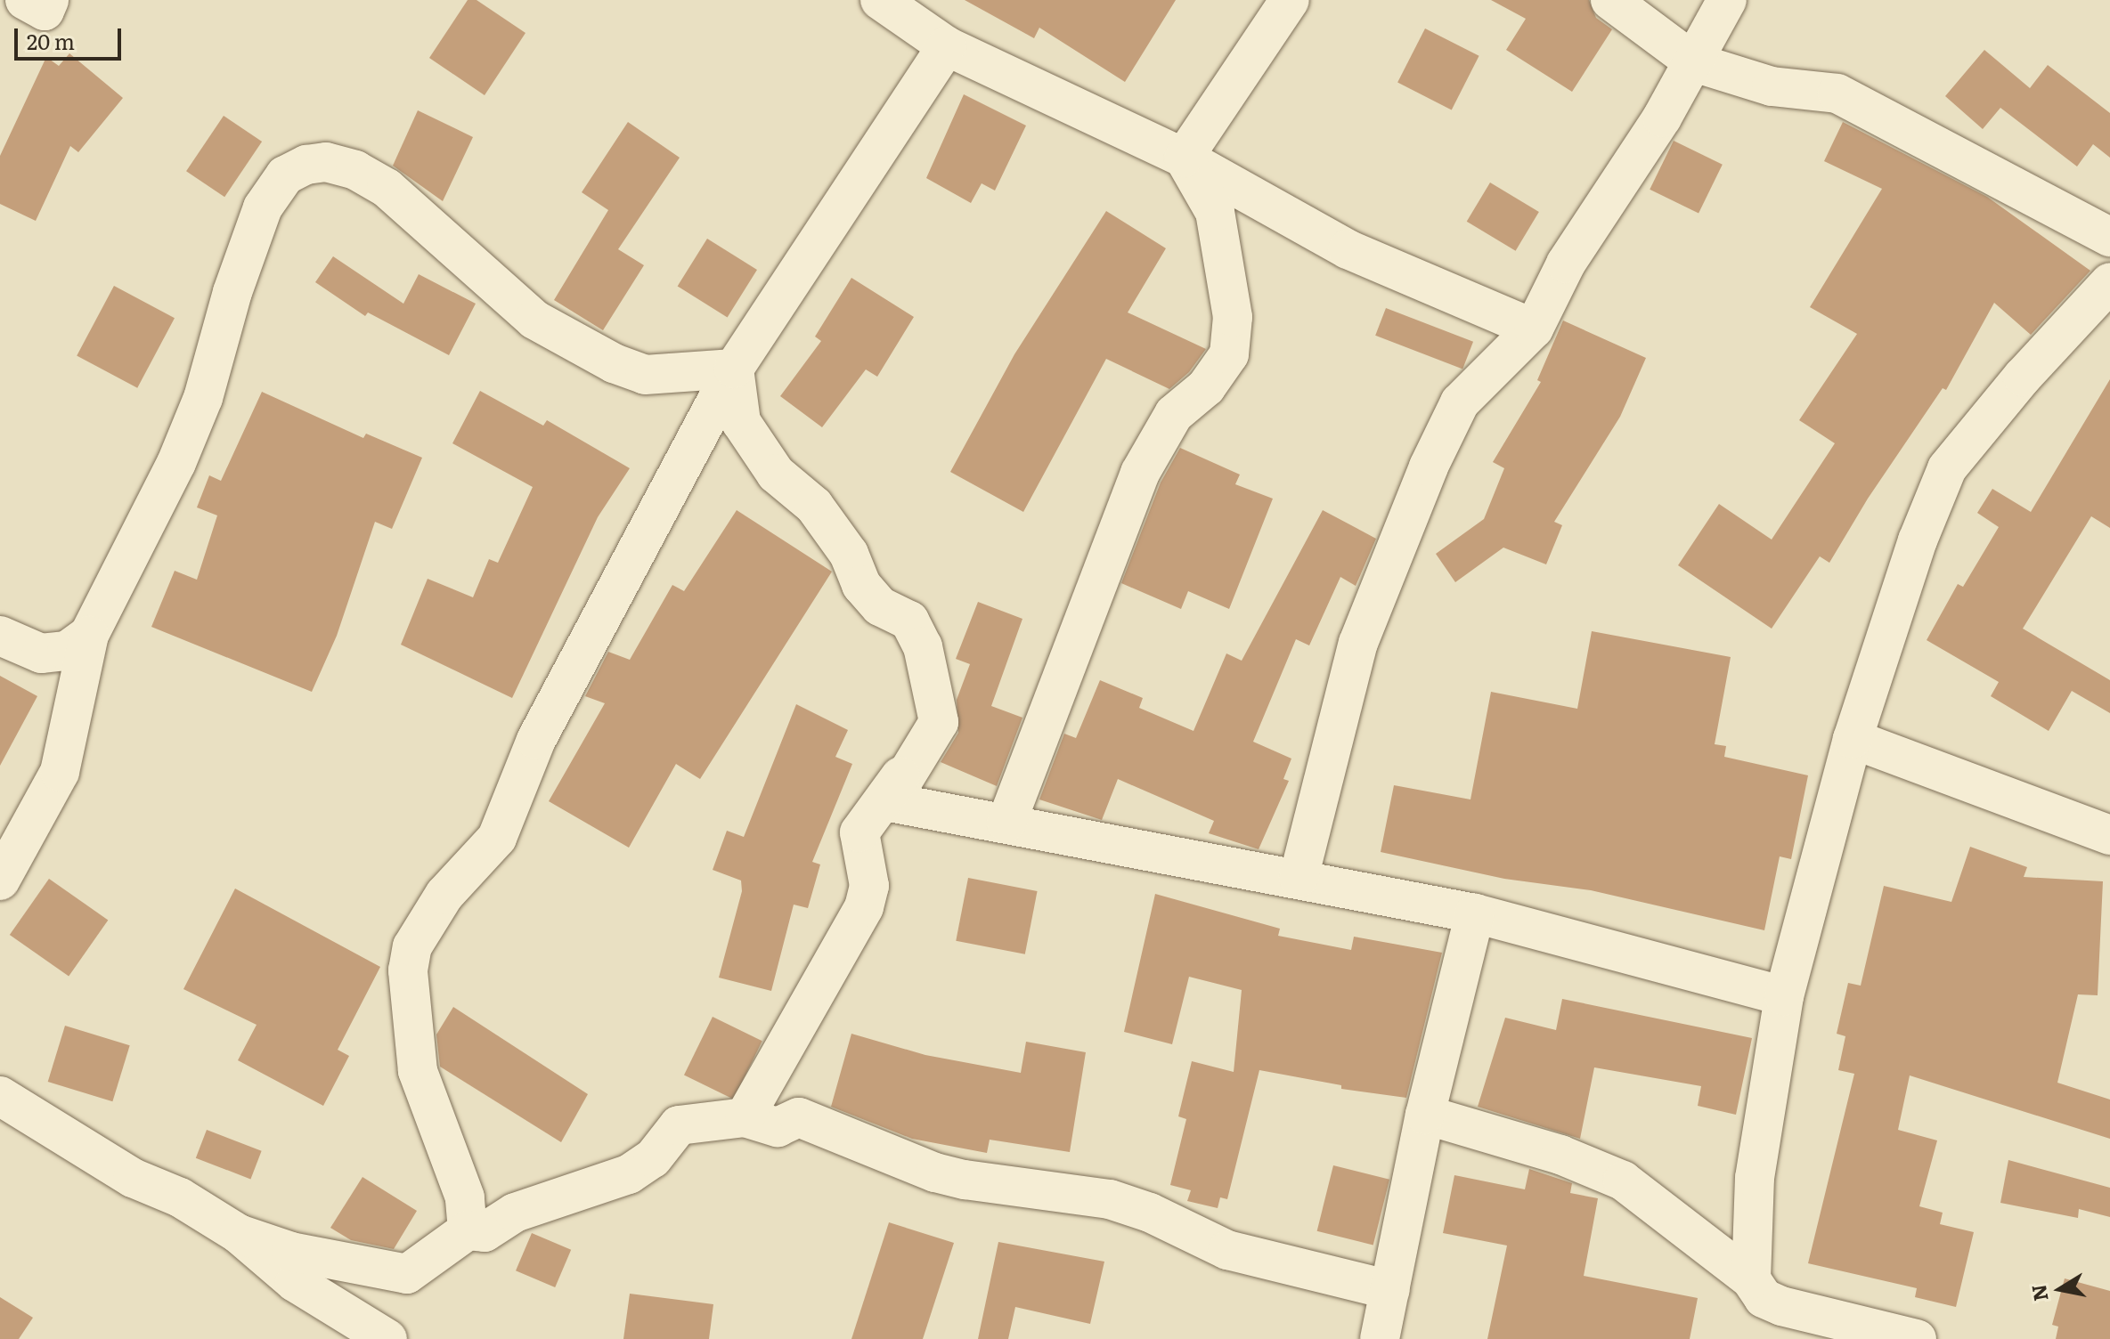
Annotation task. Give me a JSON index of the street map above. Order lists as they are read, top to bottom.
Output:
{
  "scale_bar": "20 m",
  "north": "left"
}
